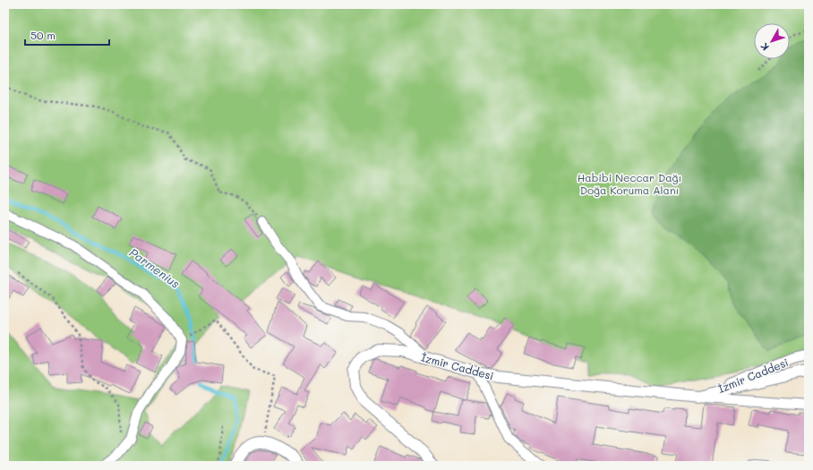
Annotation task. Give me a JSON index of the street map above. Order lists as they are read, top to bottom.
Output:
{
  "streets": {
    "street": ["İzmir Caddesi"]
  },
  "water": ["Parmenius"],
  "parks": ["Habibi Neccar Dağı Doğa Koruma Alanı"],
  "scale_bar": "50 m",
  "north": "bottom left"
}
